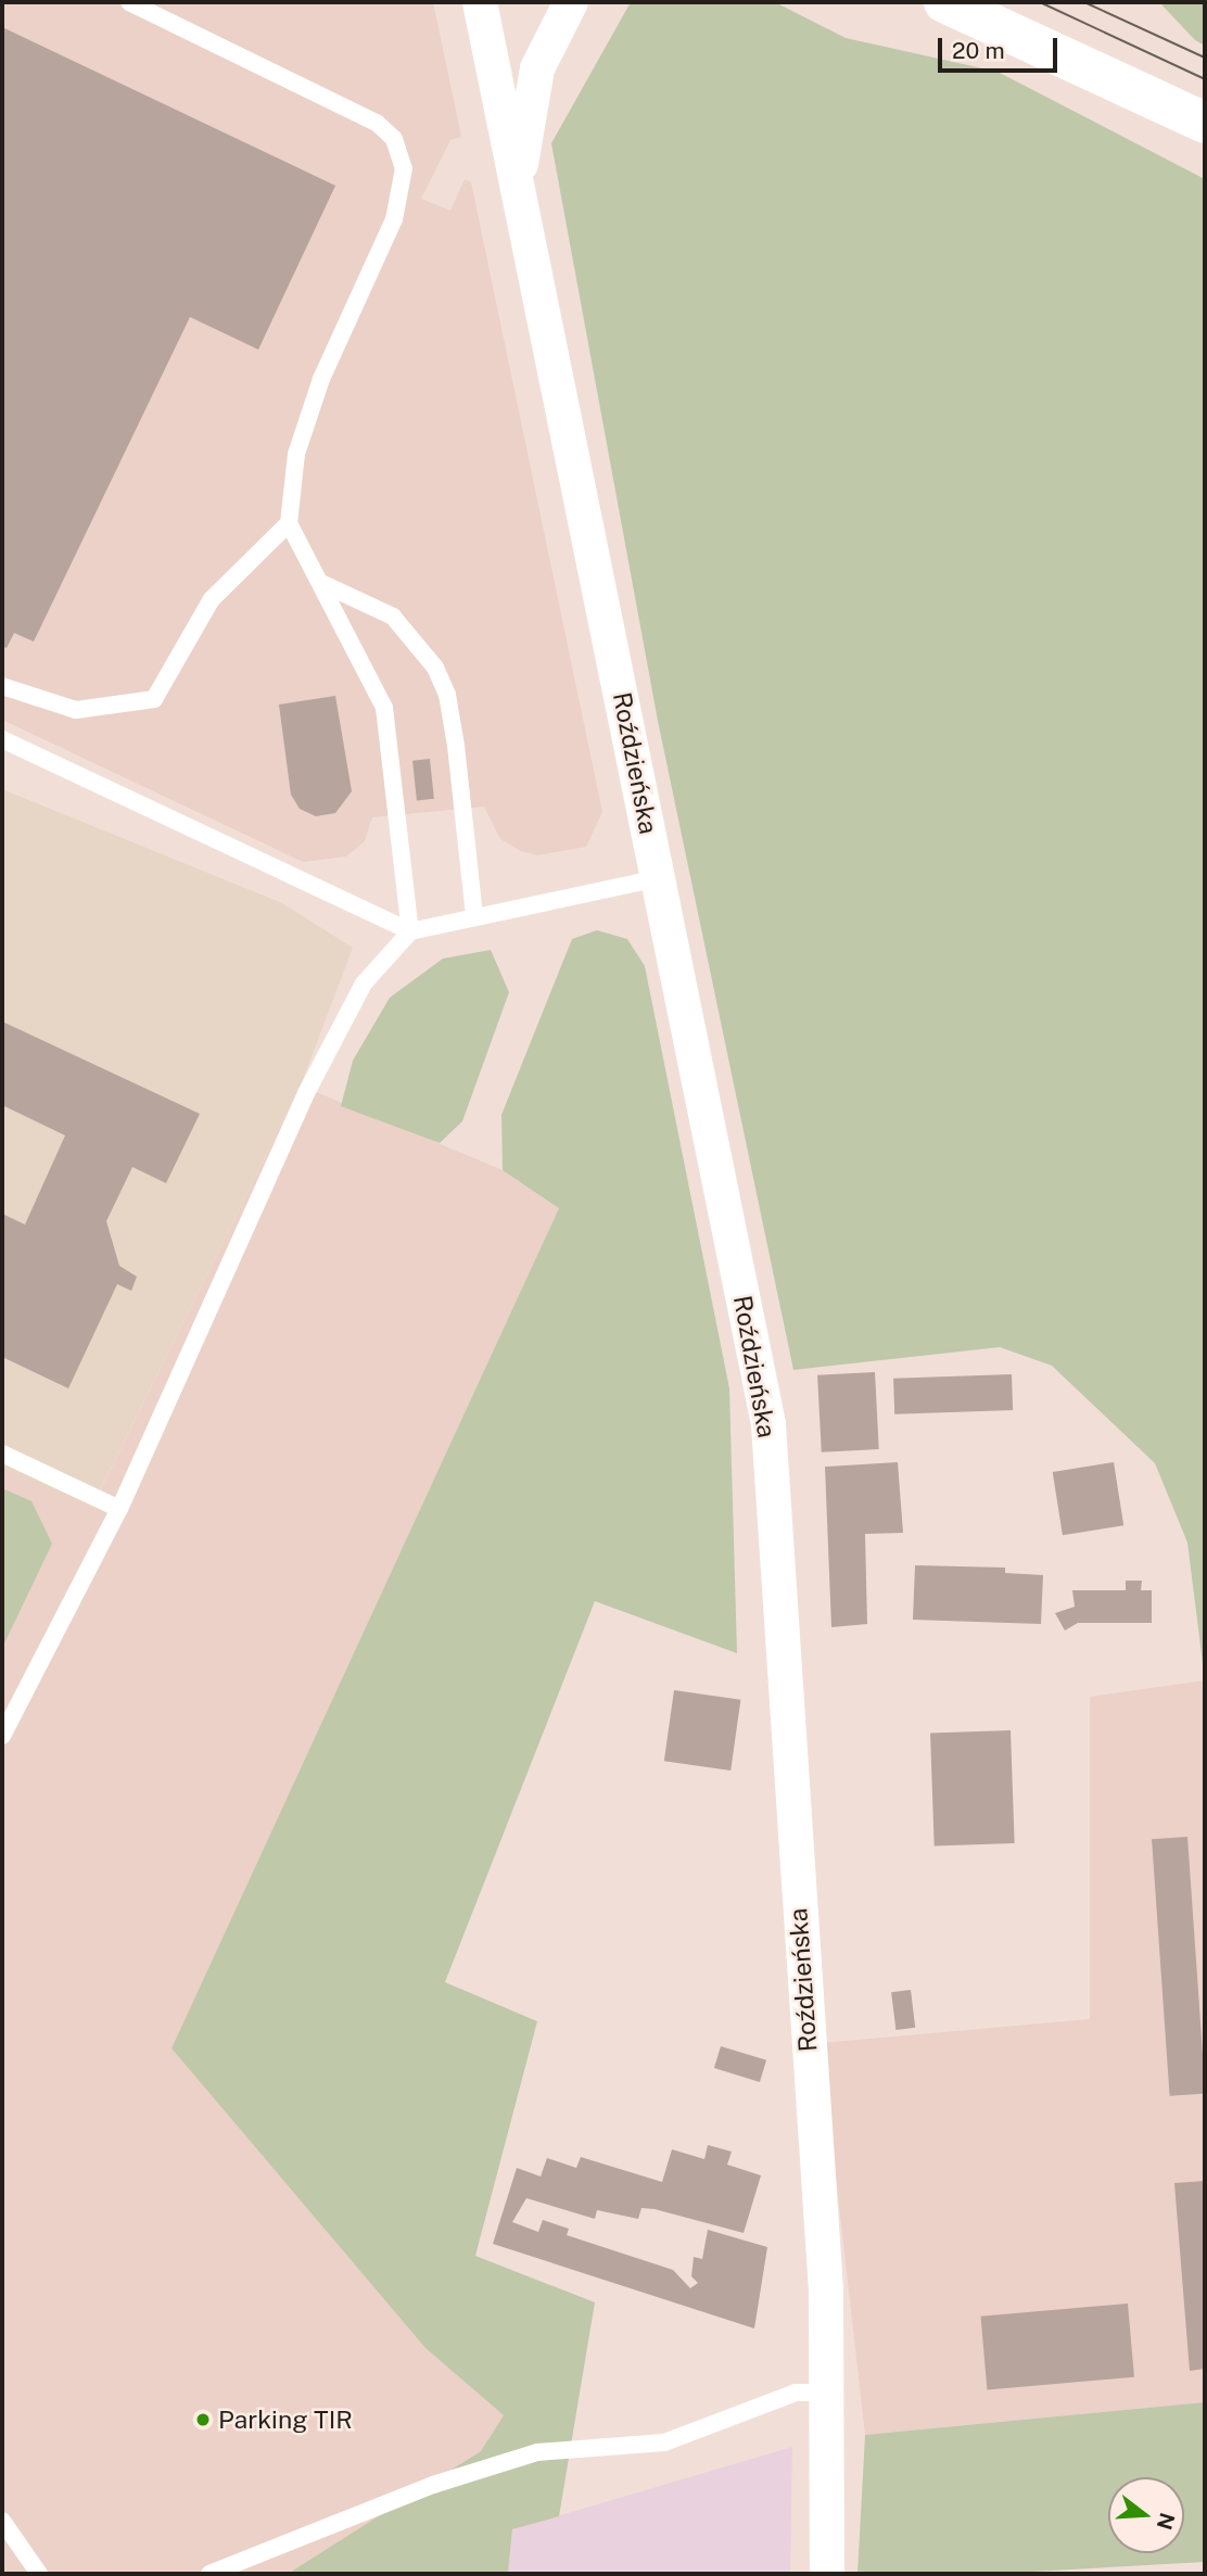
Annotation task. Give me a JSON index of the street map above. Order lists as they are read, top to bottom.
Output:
{
  "streets": {
    "street": ["Roździeńska"]
  },
  "places": ["Parking TIR"],
  "scale_bar": "20 m",
  "north": "right"
}
